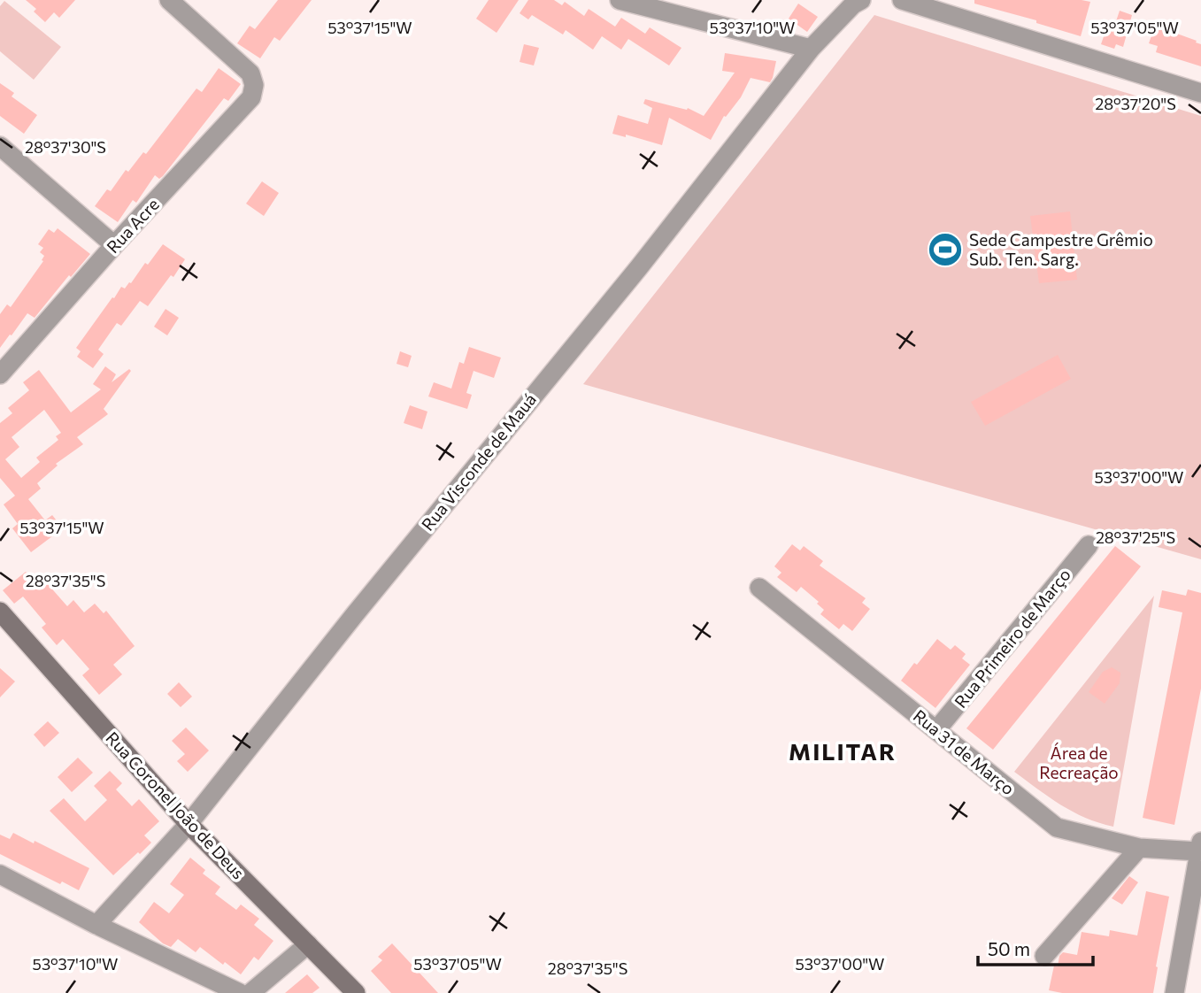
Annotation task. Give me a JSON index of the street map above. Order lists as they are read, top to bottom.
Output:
{
  "streets": {
    "street": [
      "Rua Acre",
      "Rua Visconde de Mauá",
      "Rua Primeiro de Março",
      "Rua 31 de Março",
      "Rua Coronel João de Deus"
    ]
  },
  "crossings": [
    ["Rua Visconde de Mauá", "Rua Coronel João de Deus"],
    ["Rua Primeiro de Março", "Rua 31 de Março"]
  ],
  "districts": ["MILITAR"],
  "parks": ["Área de Recreação"],
  "places": {
    "sports": ["Sede Campestre Grêmio Sub. Ten. Sarg."]
  },
  "scale_bar": "50 m",
  "coordinates": [
    "53°37'15\"W",
    "53°37'10\"W",
    "53°37'05\"W",
    "28°37'20\"S",
    "28°37'30\"S",
    "53°37'00\"W",
    "28°37'25\"S",
    "28°37'35\"S"
  ]
}
